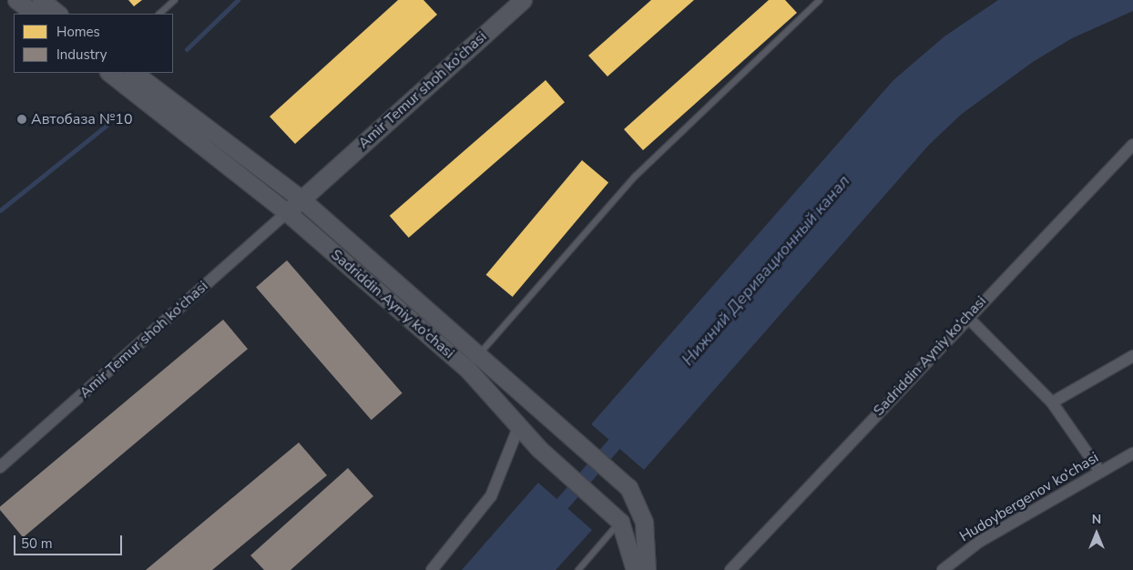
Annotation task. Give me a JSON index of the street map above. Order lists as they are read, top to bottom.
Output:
{
  "streets": {
    "main road": ["Amir Temur shoh ko‘chasi", "Sadriddin Ayniy ko‘chasi"],
    "street": ["Hudoybergenov ko‘chasi"]
  },
  "crossings": [
    ["Amir Temur shoh ko‘chasi", "Sadriddin Ayniy ko‘chasi"]
  ],
  "water": ["Нижний Деривационный канал"],
  "places": ["Автобаза №10"],
  "legend": ["Homes", "Industry"],
  "scale_bar": "50 m",
  "north": "top"
}
